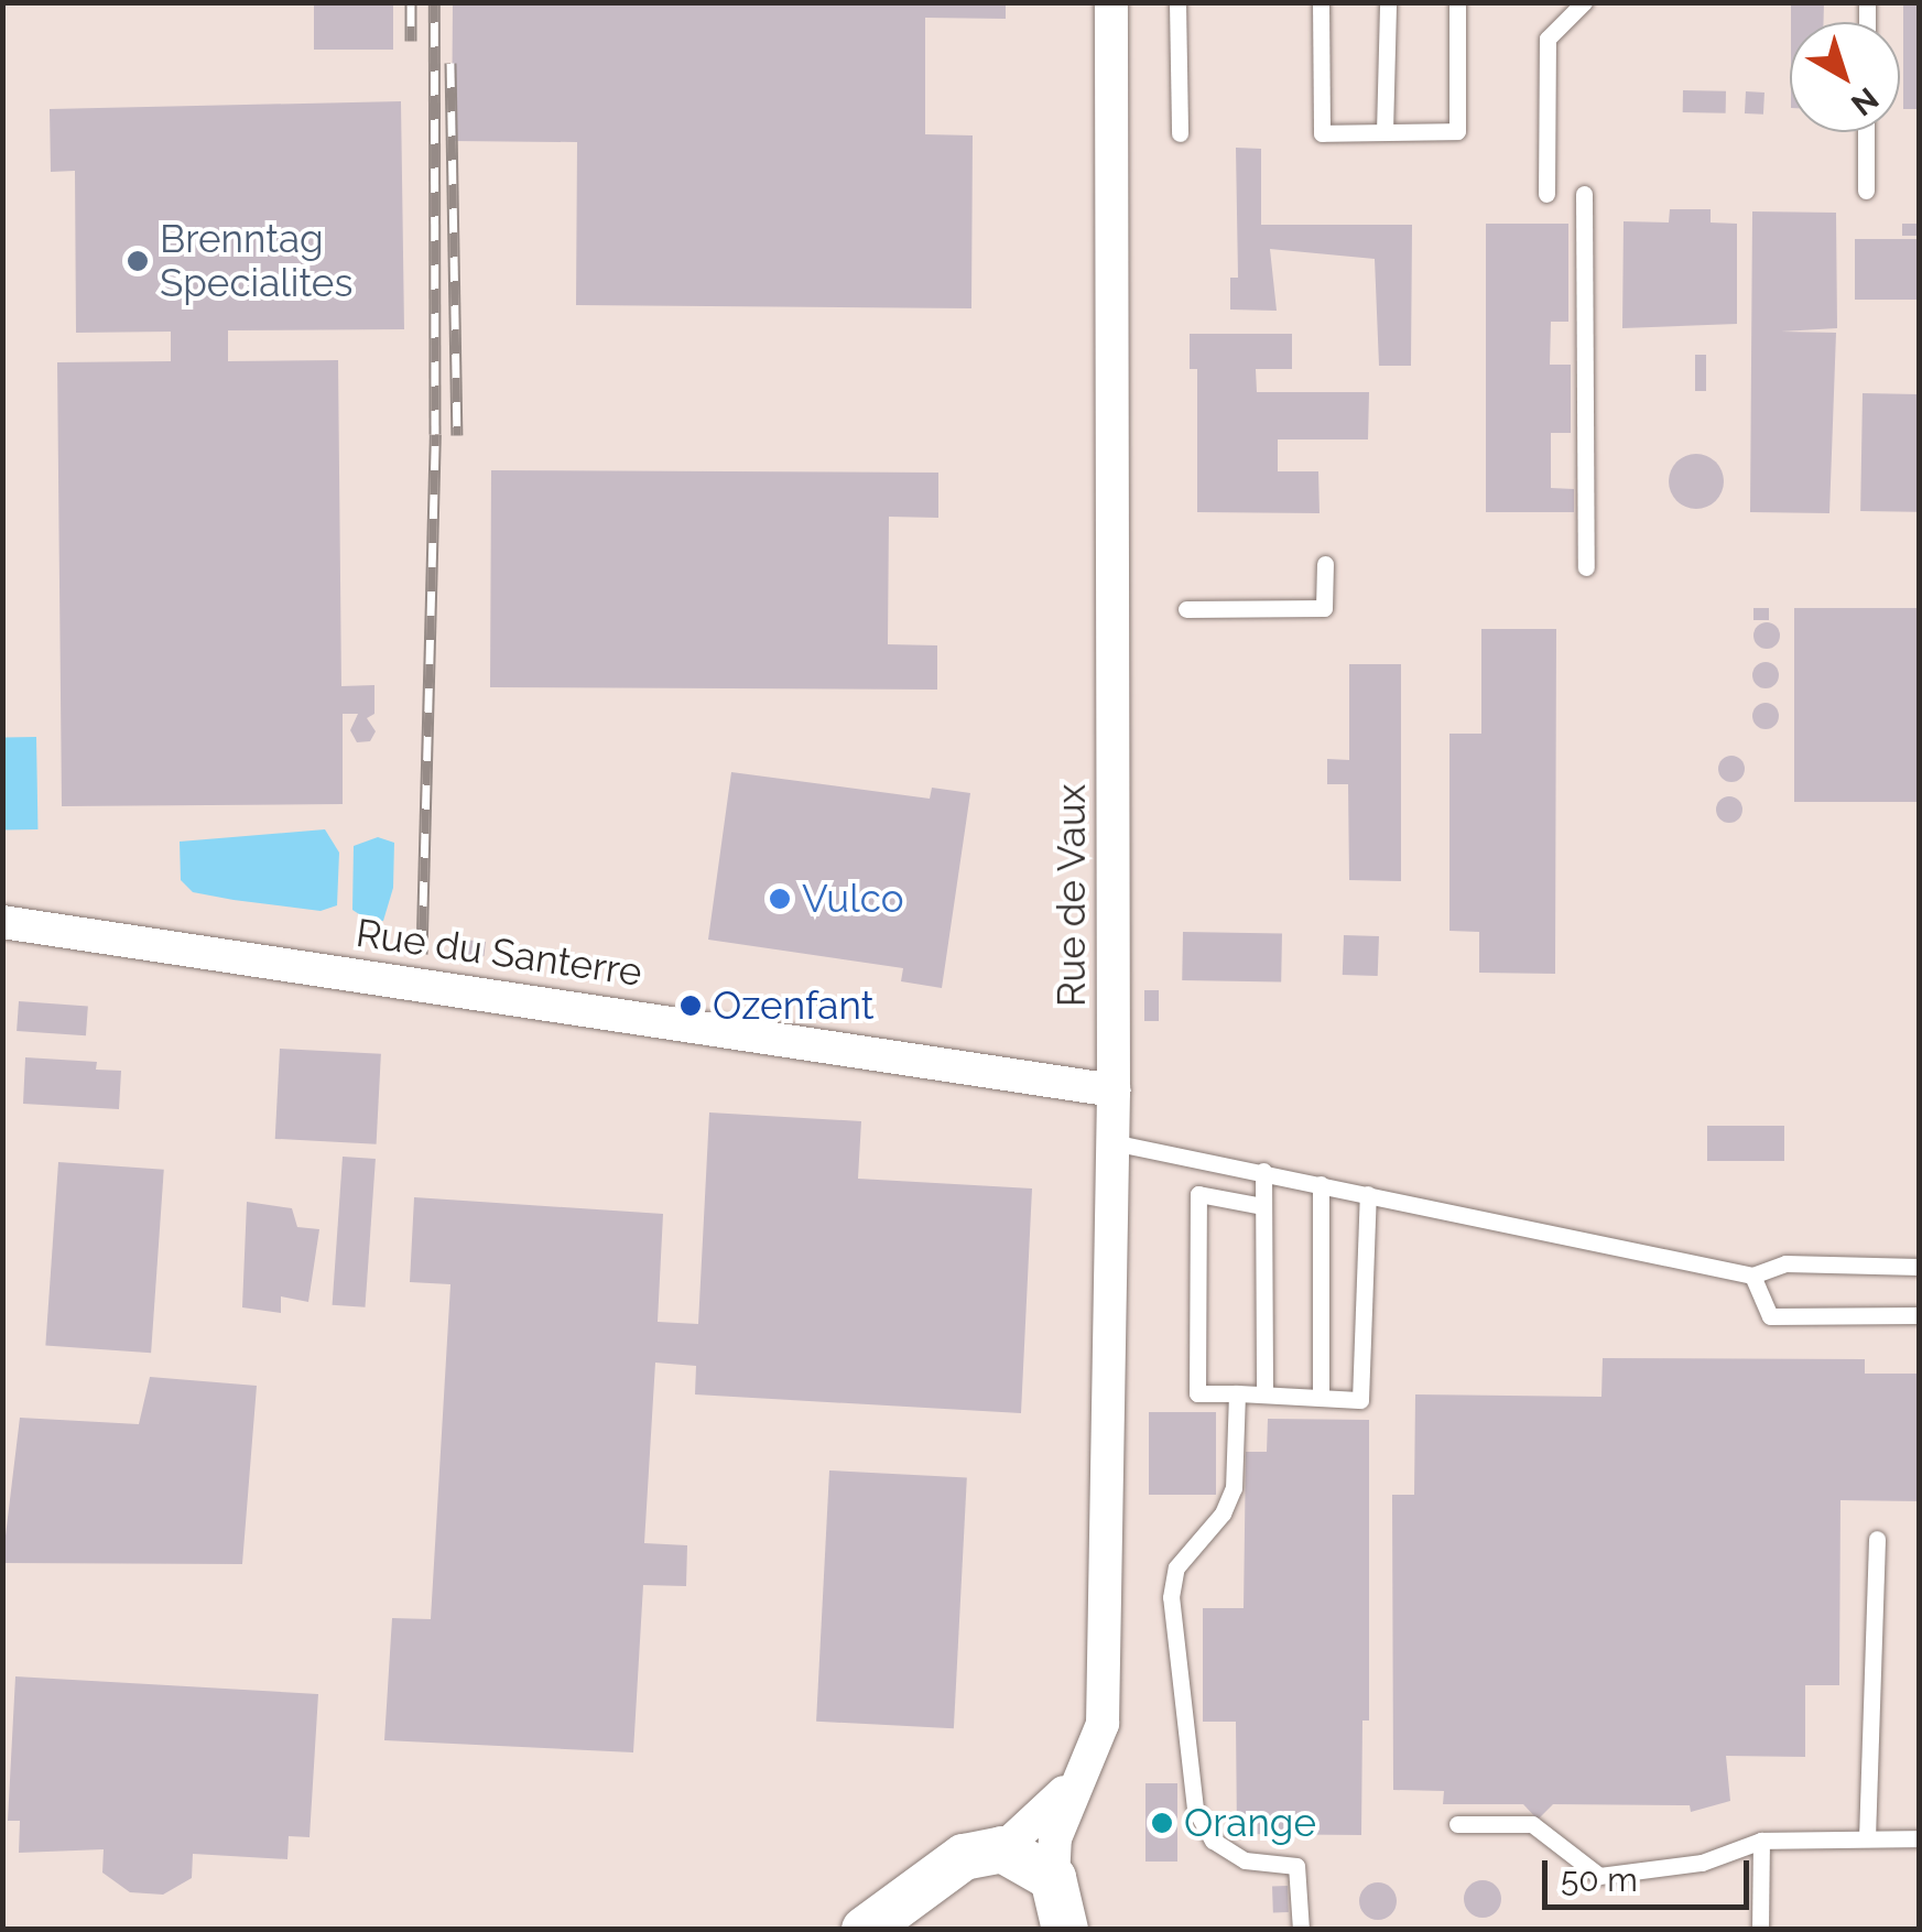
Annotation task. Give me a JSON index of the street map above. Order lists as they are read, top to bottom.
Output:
{
  "streets": {
    "street": ["Rue de Vaux", "Rue du Santerre"]
  },
  "crossings": [
    ["Rue de Vaux", "Rue du Santerre"]
  ],
  "places": [
    "Brenntag Specialites",
    "Vulco",
    "Ozenfant",
    "Orange"
  ],
  "scale_bar": "50 m",
  "north": "bottom right"
}
